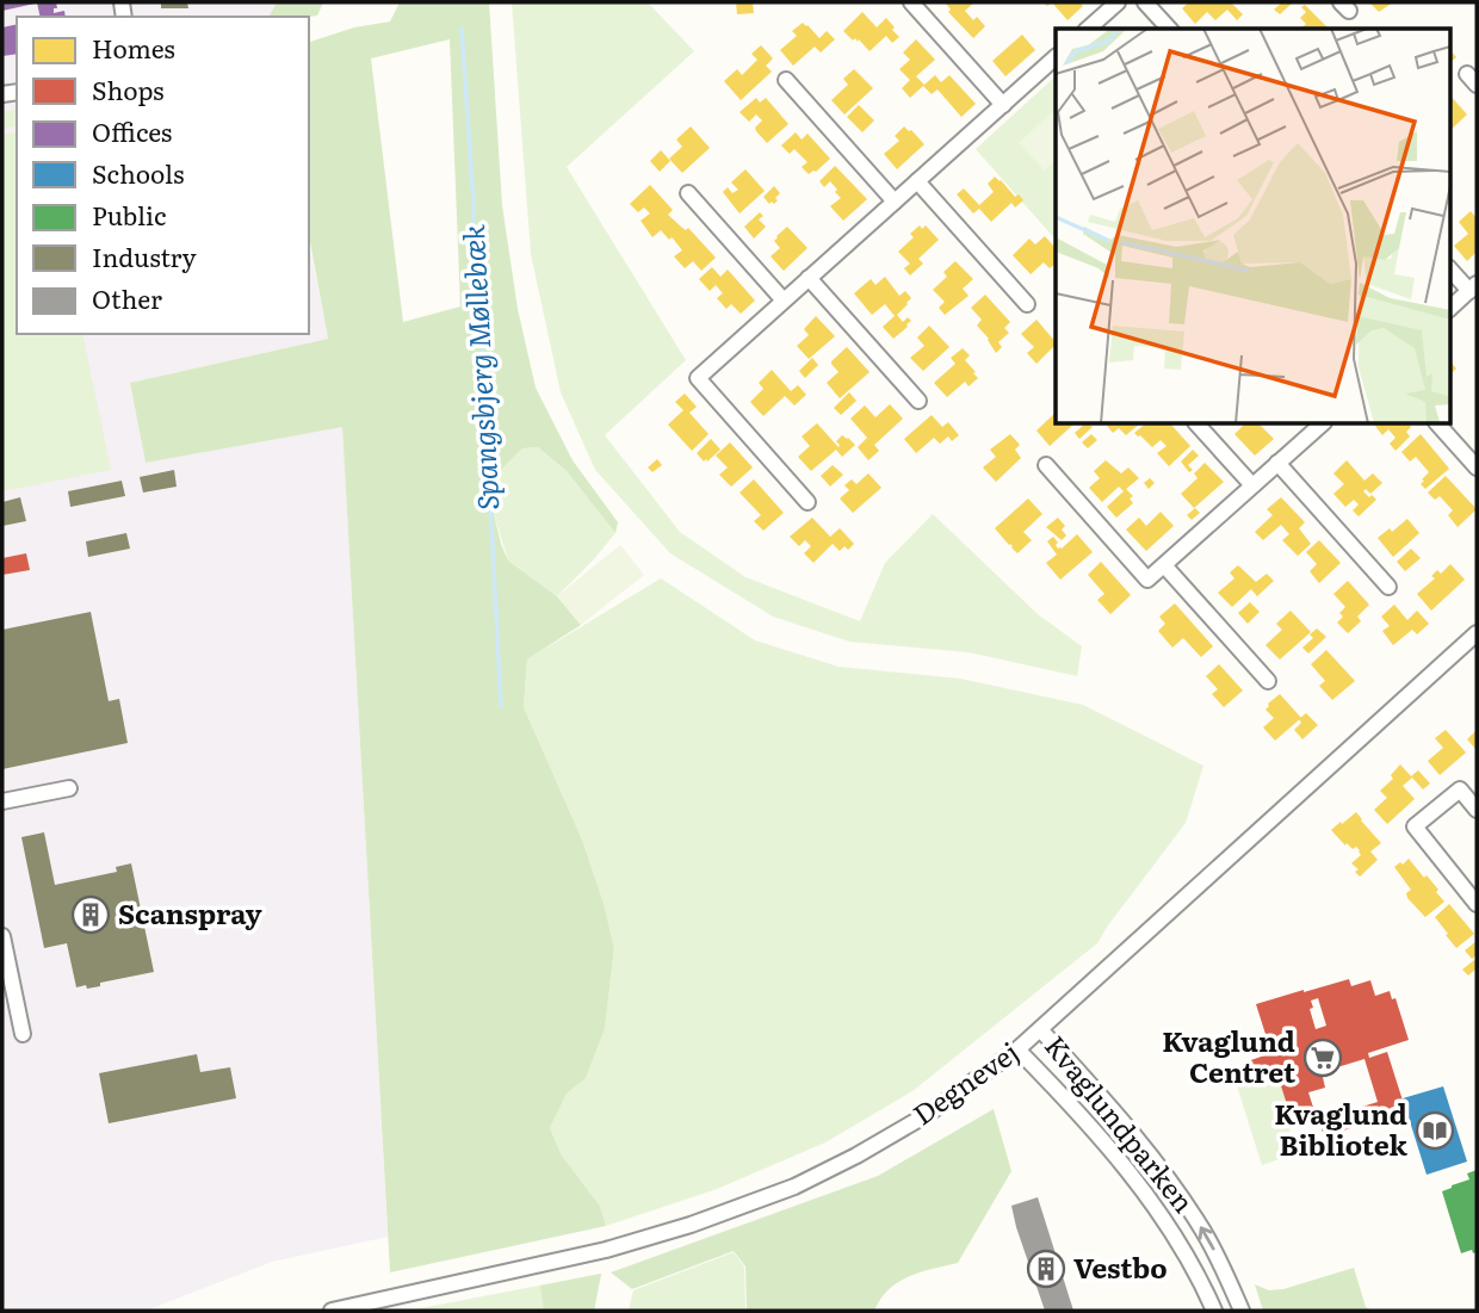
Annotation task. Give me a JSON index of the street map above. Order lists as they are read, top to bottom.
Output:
{
  "streets": {
    "street": ["Degnevej", "Kvaglundparken"]
  },
  "crossings": [
    ["Degnevej", "Kvaglundparken"]
  ],
  "water": ["Spangsbjerg Møllebæk"],
  "places": {
    "building": ["Scanspray", "Vestbo"],
    "supermarket": ["Kvaglund Centret"],
    "library": ["Kvaglund Bibliotek"]
  },
  "legend": [
    "Homes",
    "Shops",
    "Offices",
    "Schools",
    "Public",
    "Industry",
    "Other"
  ]
}
